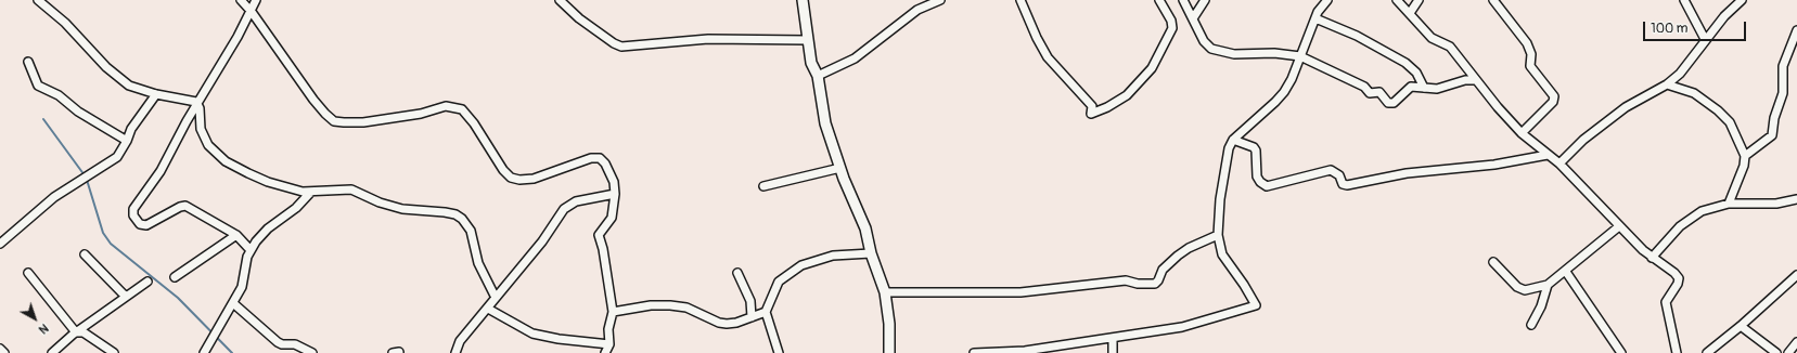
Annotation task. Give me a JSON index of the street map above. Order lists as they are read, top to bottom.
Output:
{
  "scale_bar": "100 m",
  "north": "bottom right"
}
